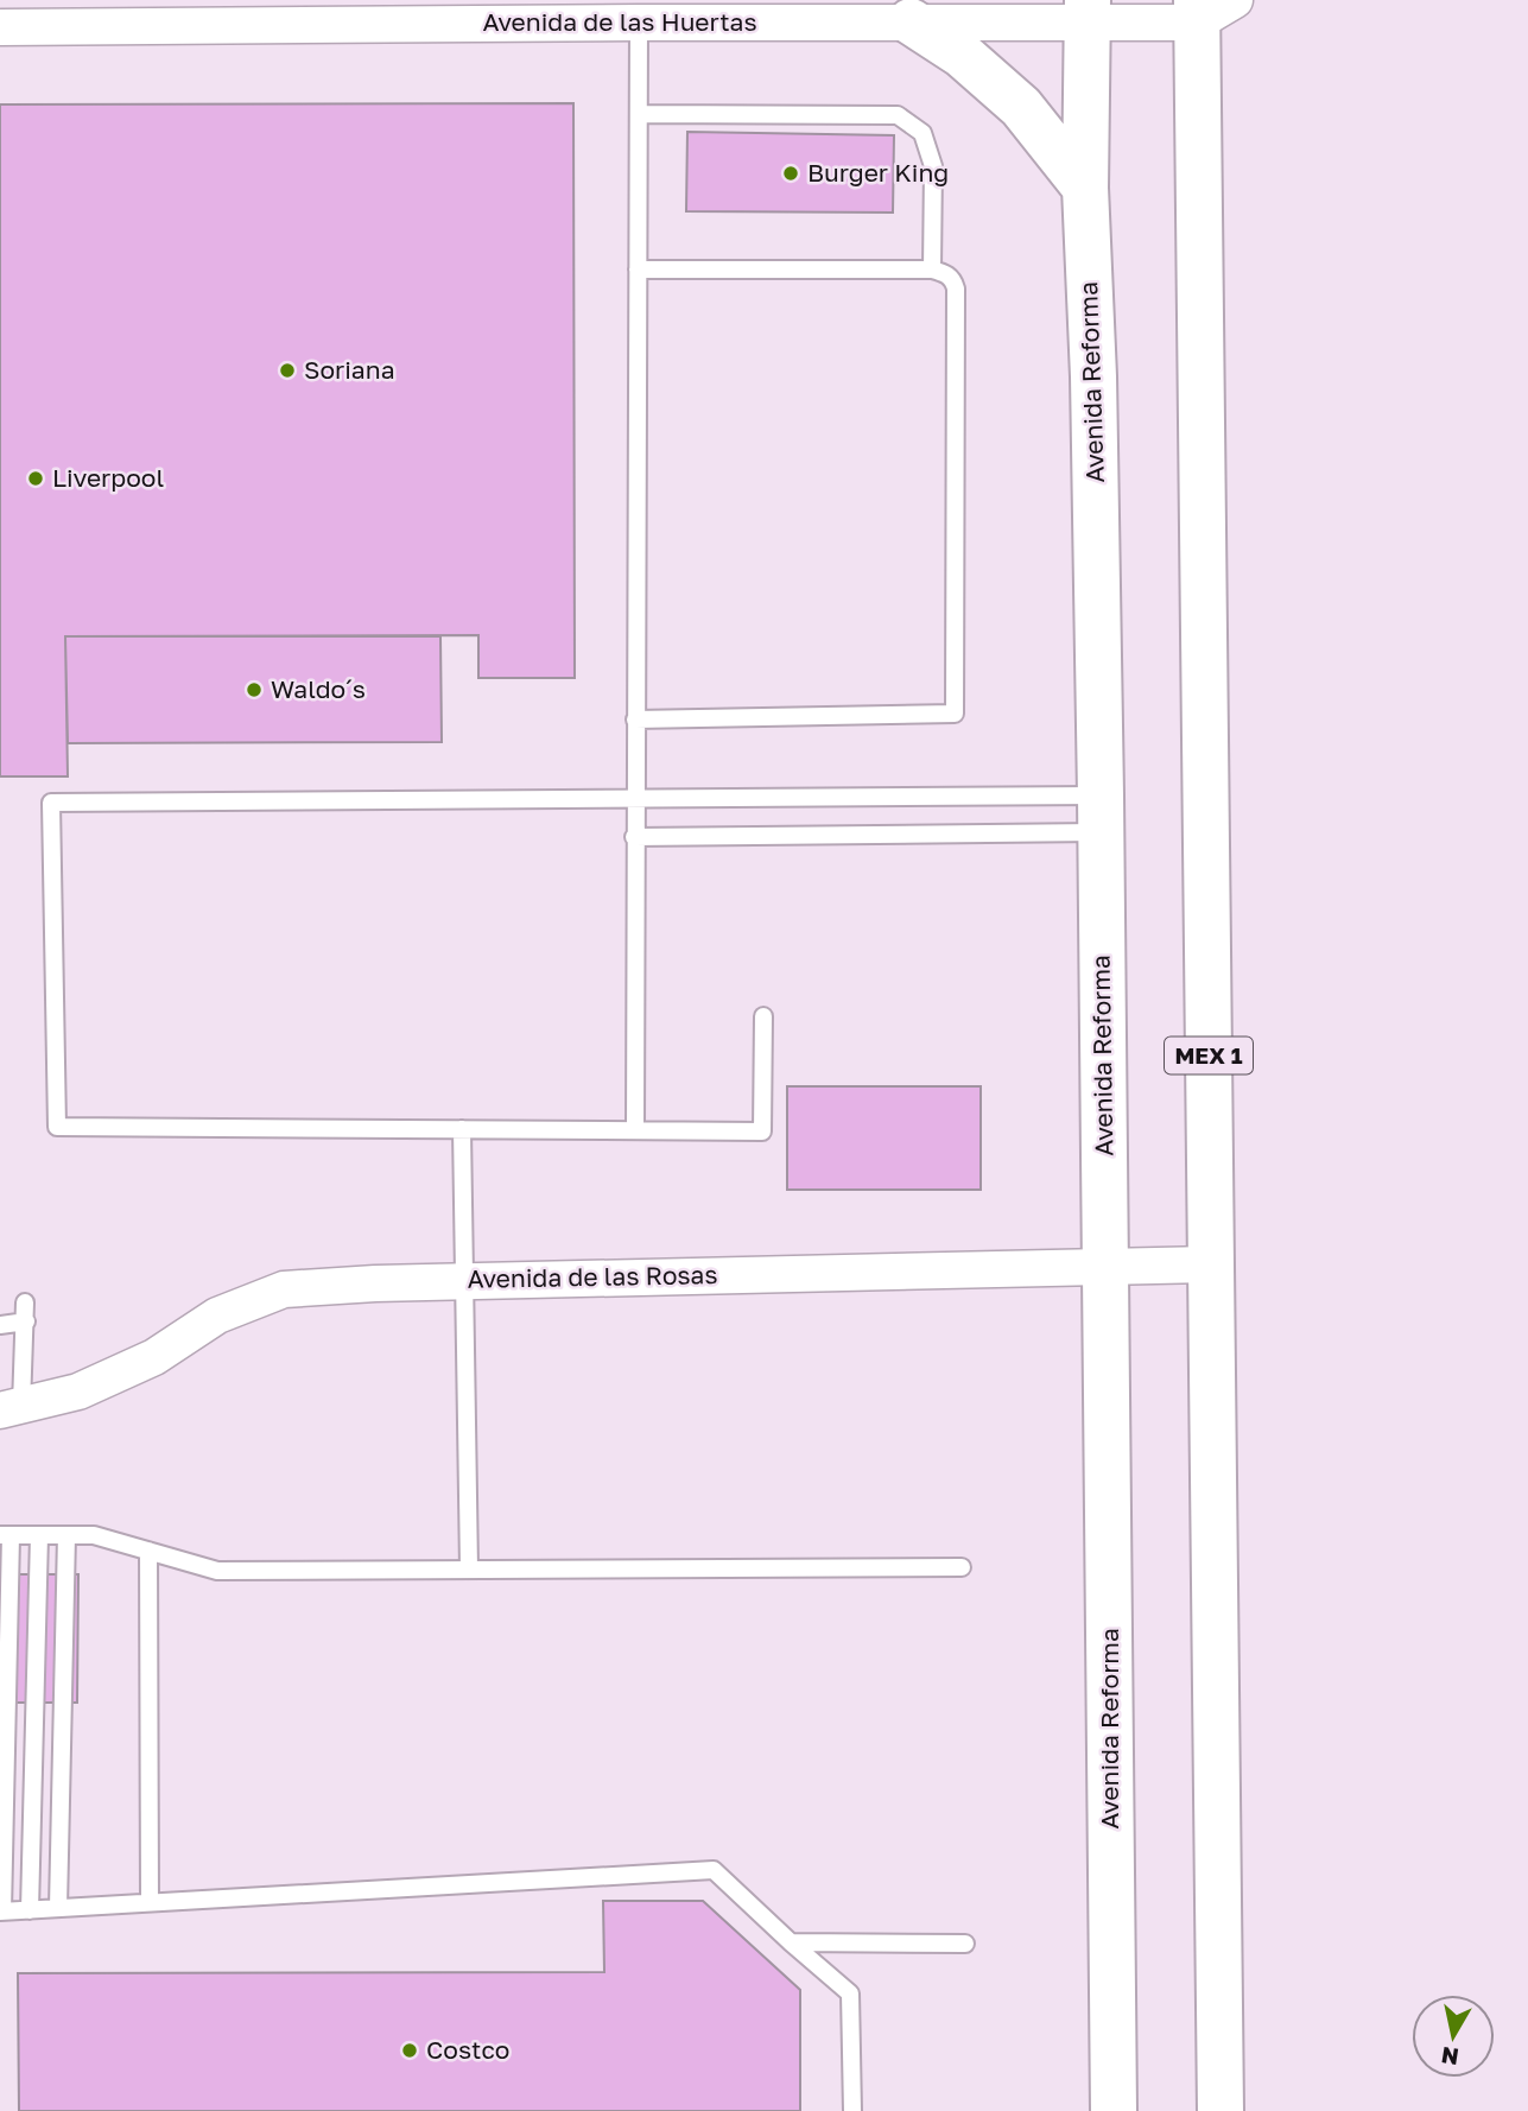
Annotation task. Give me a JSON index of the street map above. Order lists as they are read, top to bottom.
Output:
{
  "streets": {
    "highway": ["Avenida Reforma", "MEX 1"],
    "street": ["Avenida de las Huertas", "Avenida de las Rosas"]
  },
  "crossings": [
    ["Avenida de las Huertas", "Avenida Reforma"],
    ["Avenida de las Huertas", "MEX 1"],
    ["Avenida Reforma", "Avenida de las Rosas"],
    ["MEX 1", "Avenida de las Rosas"]
  ],
  "places": [
    "Burger King",
    "Soriana",
    "Liverpool",
    "Waldo´s",
    "Costco"
  ],
  "north": "bottom"
}
